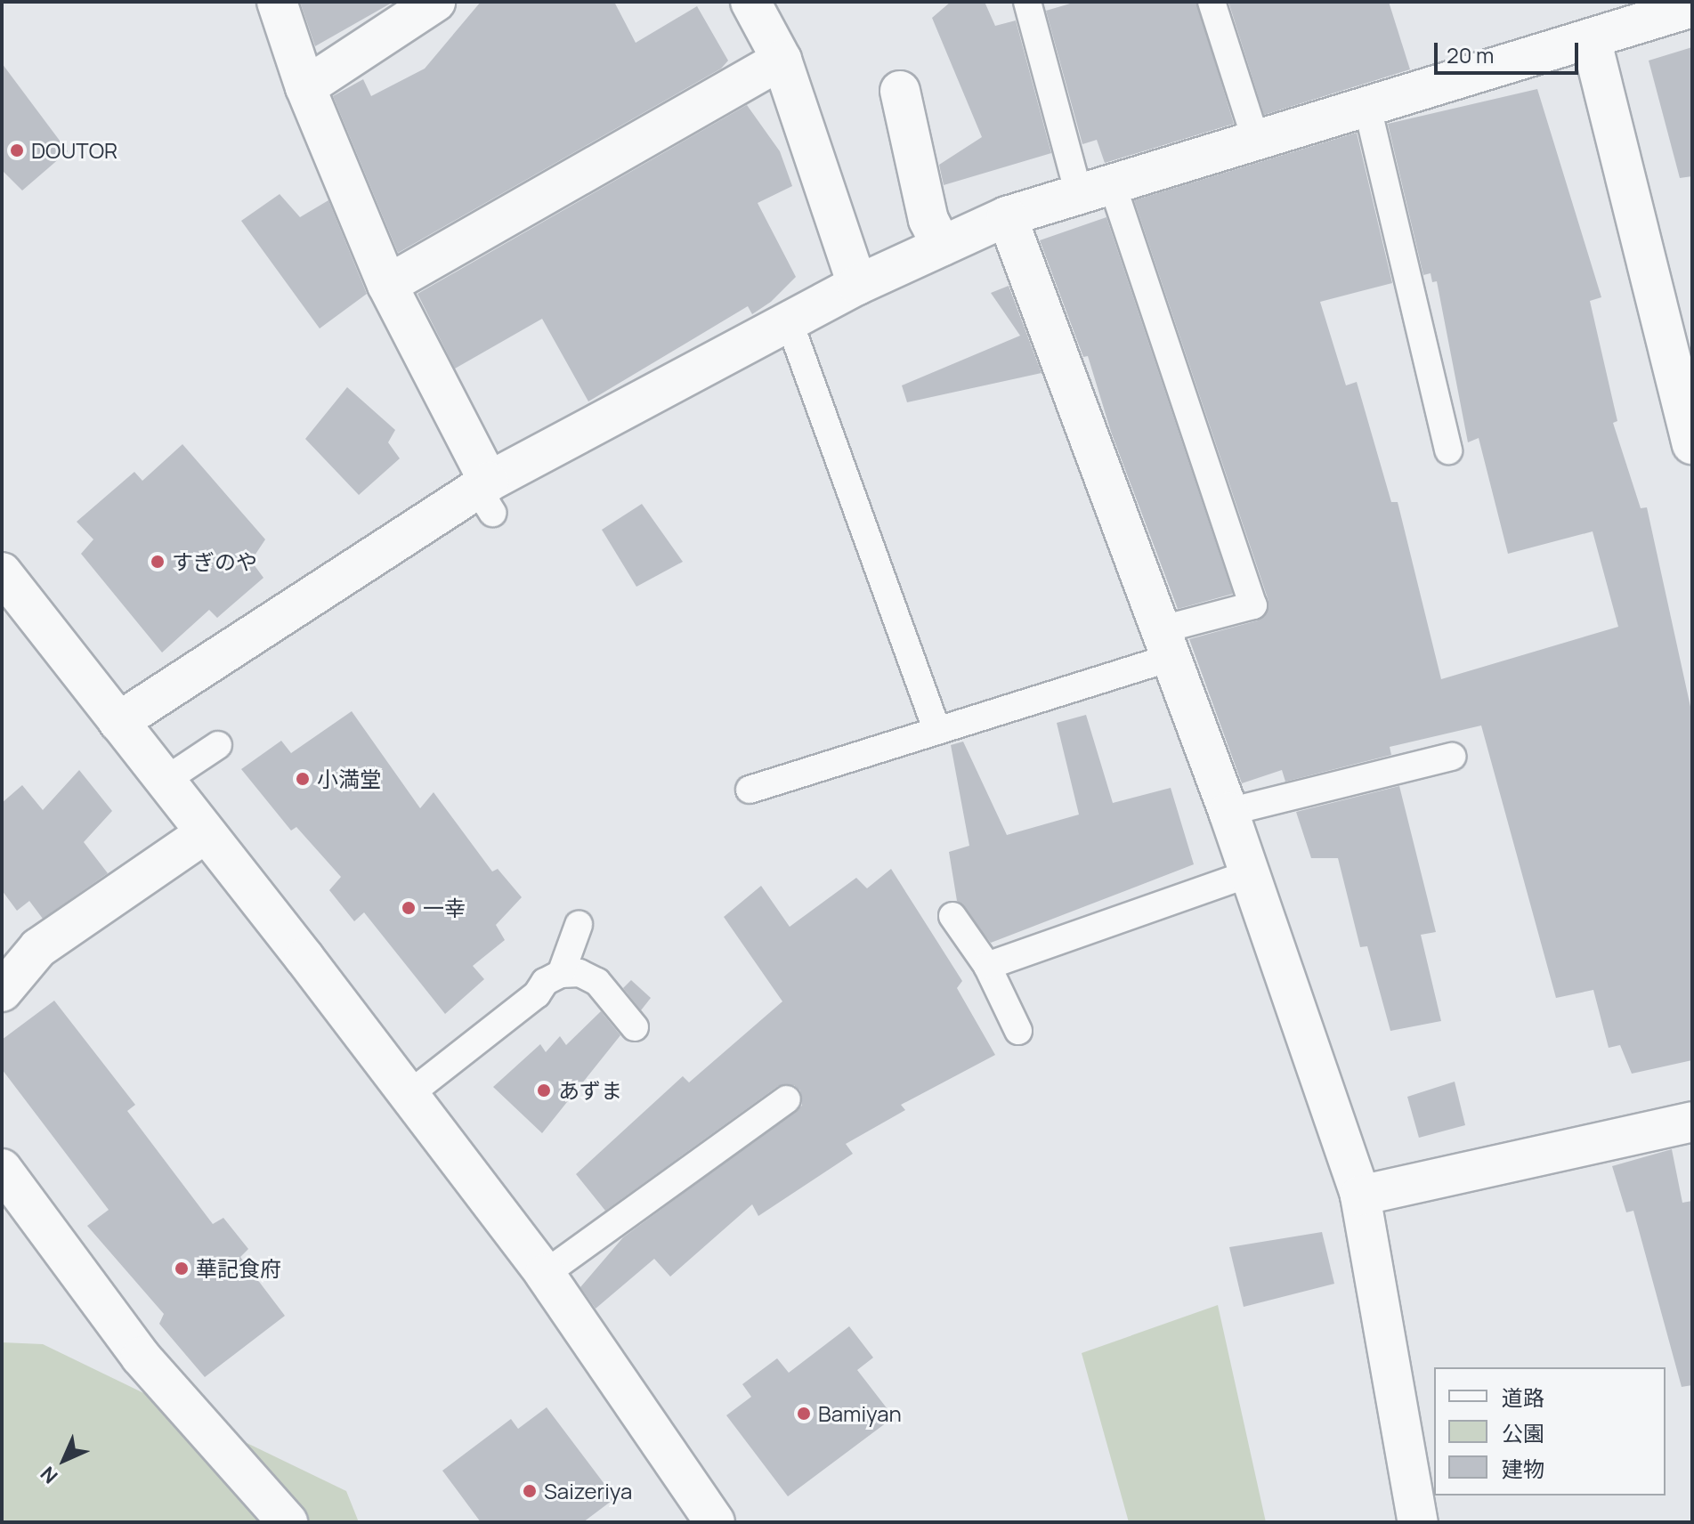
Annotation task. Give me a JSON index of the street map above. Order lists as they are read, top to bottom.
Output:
{
  "places": [
    "DOUTOR",
    "すぎのや",
    "小満堂",
    "一幸",
    "あずま",
    "華記食府",
    "Bamiyan",
    "Saizeriya"
  ],
  "legend": ["道路", "公園", "建物"],
  "scale_bar": "20 m",
  "north": "bottom left"
}
